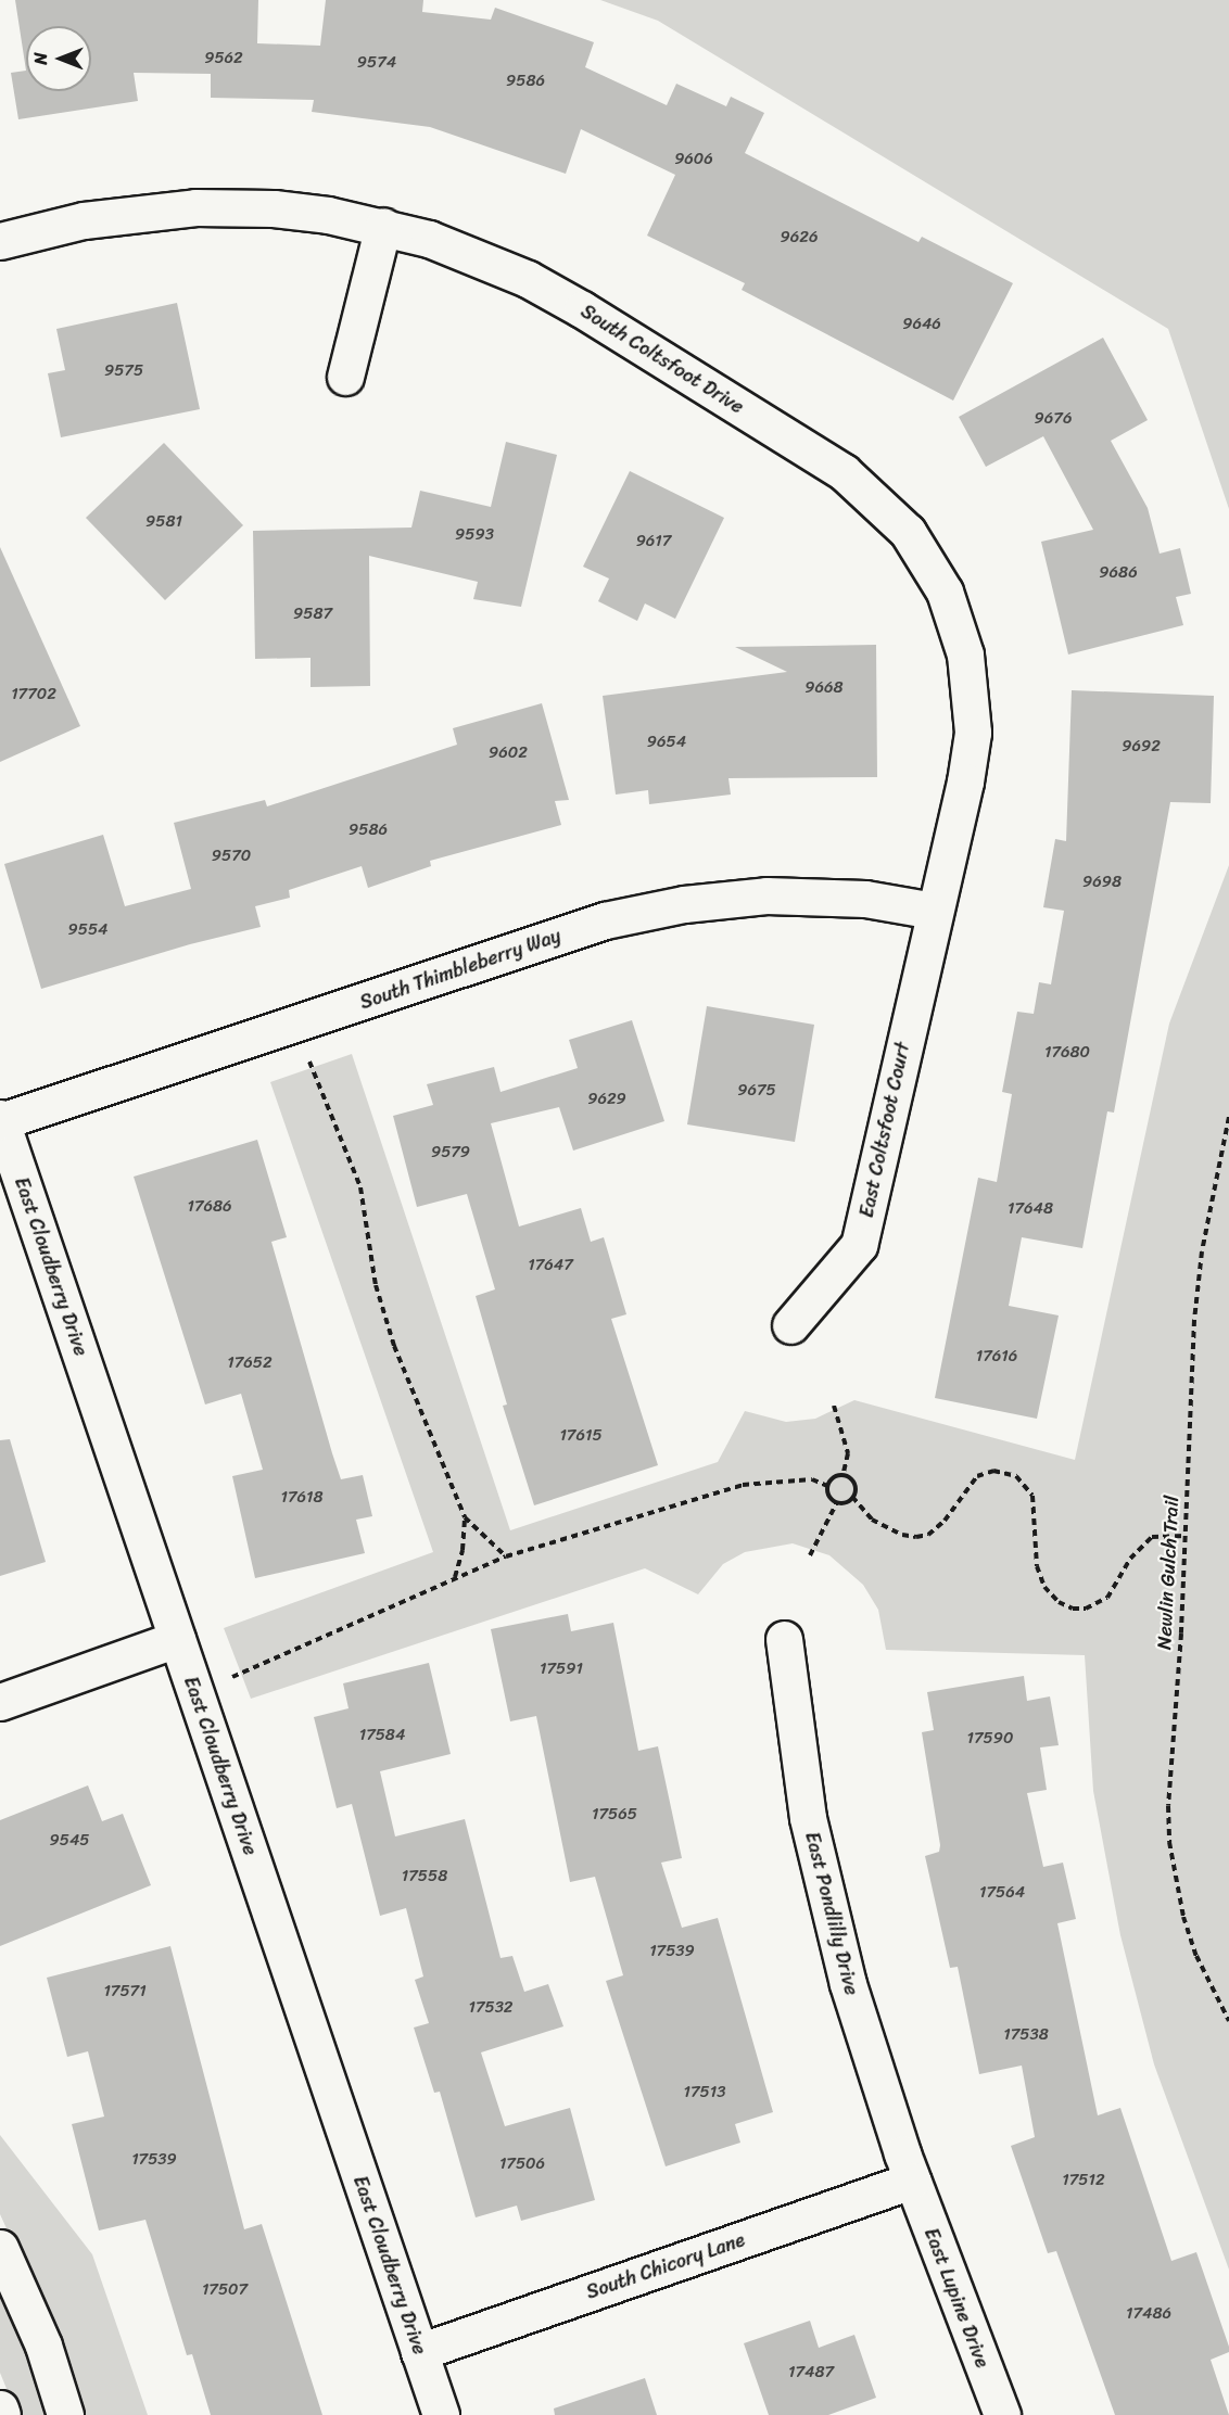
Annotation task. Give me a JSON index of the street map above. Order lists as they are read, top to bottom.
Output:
{
  "streets": {
    "street": [
      "South Coltsfoot Drive",
      "South Thimbleberry Way",
      "East Coltsfoot Court",
      "East Cloudberry Drive",
      "East Pondlilly Drive",
      "South Chicory Lane",
      "East Lupine Drive"
    ],
    "path": ["Newlin Gulch Trail"]
  },
  "crossings": [
    ["South Coltsfoot Drive", "South Thimbleberry Way"],
    ["South Coltsfoot Drive", "East Coltsfoot Court"],
    ["South Thimbleberry Way", "East Coltsfoot Court"],
    ["South Thimbleberry Way", "East Cloudberry Drive"],
    ["East Cloudberry Drive", "South Chicory Lane"],
    ["East Pondlilly Drive", "South Chicory Lane"],
    ["East Pondlilly Drive", "East Lupine Drive"],
    ["South Chicory Lane", "East Lupine Drive"]
  ],
  "house_numbers": [
    "9562",
    "9574",
    "9586",
    "9606",
    "9626",
    "9646",
    "9575",
    "9676",
    "9581",
    "9593",
    "9617",
    "9686",
    "9587",
    "9668",
    "17702",
    "9654",
    "9692",
    "9602",
    "9586",
    "9570",
    "9698",
    "9554",
    "17680",
    "9675",
    "9629",
    "9579",
    "17686",
    "17648",
    "17647",
    "17616",
    "17652",
    "17615",
    "17618",
    "17591",
    "17584",
    "17590",
    "17565",
    "9545",
    "17558",
    "17564",
    "17539",
    "17571",
    "17532",
    "17538",
    "17513",
    "17539",
    "17506",
    "17512",
    "17507",
    "17486",
    "17487"
  ],
  "north": "left"
}
